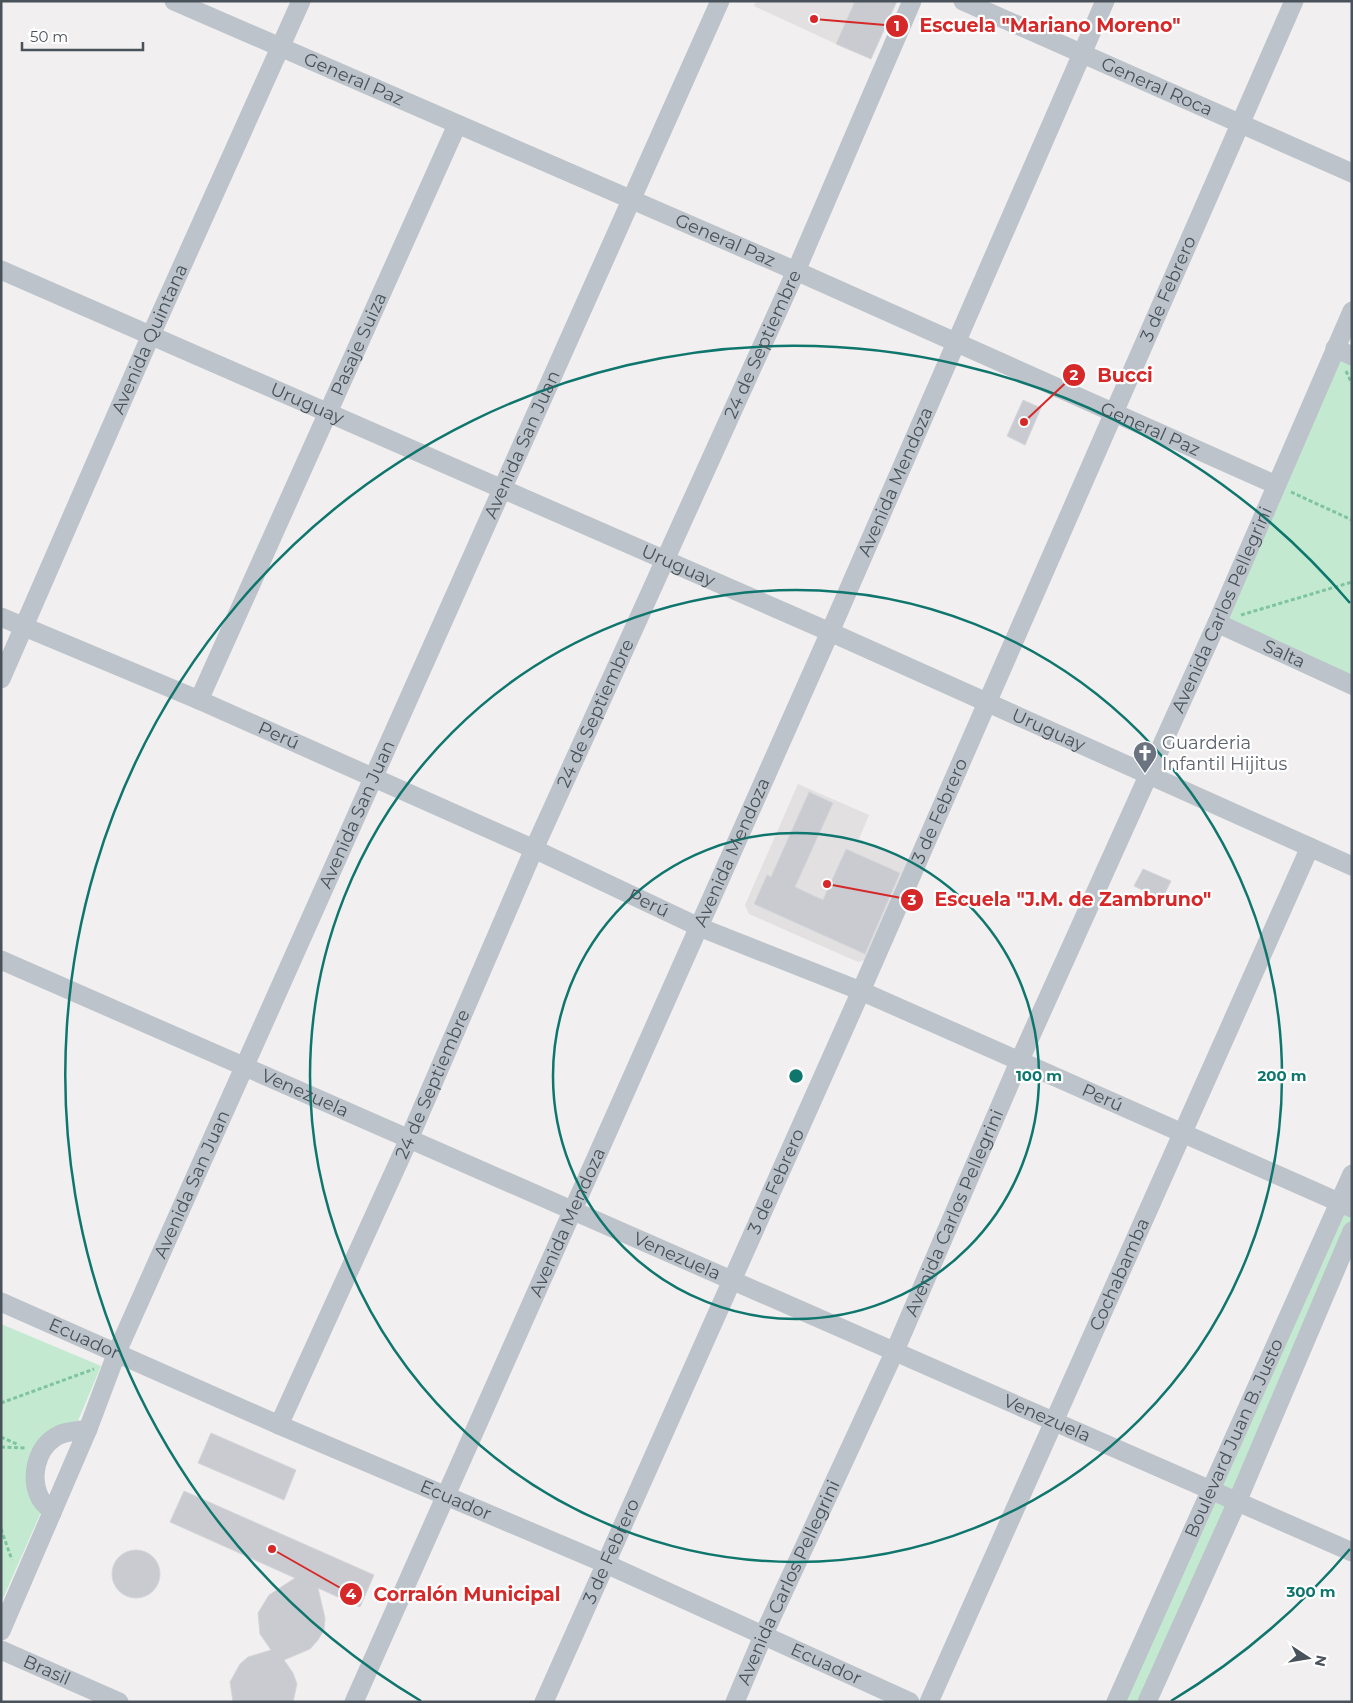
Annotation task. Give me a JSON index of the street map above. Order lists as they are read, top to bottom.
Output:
{
  "streets": {
    "street": [
      "General Paz",
      "General Roca",
      "3 de Febrero",
      "Avenida Quintana",
      "Pasaje Suiza",
      "24 de Septiembre",
      "Uruguay",
      "Avenida San Juan",
      "Avenida Mendoza",
      "Avenida Carlos Pellegrini",
      "Salta",
      "Perú",
      "Venezuela",
      "Cochabamba",
      "Ecuador",
      "Boulevard Juan B. Justo",
      "Brasil"
    ]
  },
  "crossings": [
    ["General Paz", "3 de Febrero"],
    ["General Paz", "Avenida Quintana"],
    ["General Paz", "Pasaje Suiza"],
    ["General Paz", "24 de Septiembre"],
    ["General Paz", "Avenida San Juan"],
    ["General Paz", "Avenida Mendoza"],
    ["General Paz", "Avenida Carlos Pellegrini"],
    ["General Roca", "3 de Febrero"],
    ["General Roca", "Avenida Mendoza"],
    ["3 de Febrero", "Uruguay"],
    ["3 de Febrero", "Perú"],
    ["3 de Febrero", "Venezuela"],
    ["3 de Febrero", "Ecuador"],
    ["Avenida Quintana", "Uruguay"],
    ["Avenida Quintana", "Perú"],
    ["Pasaje Suiza", "Uruguay"],
    ["Pasaje Suiza", "Perú"],
    ["24 de Septiembre", "Uruguay"],
    ["24 de Septiembre", "Perú"],
    ["24 de Septiembre", "Venezuela"],
    ["24 de Septiembre", "Ecuador"],
    ["Uruguay", "Avenida San Juan"],
    ["Uruguay", "Avenida Mendoza"],
    ["Uruguay", "Avenida Carlos Pellegrini"],
    ["Uruguay", "Cochabamba"],
    ["Avenida San Juan", "Perú"],
    ["Avenida San Juan", "Venezuela"],
    ["Avenida San Juan", "Ecuador"],
    ["Avenida Mendoza", "Perú"],
    ["Avenida Mendoza", "Venezuela"],
    ["Avenida Mendoza", "Ecuador"],
    ["Avenida Carlos Pellegrini", "Salta"],
    ["Avenida Carlos Pellegrini", "Perú"],
    ["Avenida Carlos Pellegrini", "Venezuela"],
    ["Avenida Carlos Pellegrini", "Ecuador"],
    ["Perú", "Cochabamba"],
    ["Perú", "Boulevard Juan B. Justo"],
    ["Venezuela", "Cochabamba"],
    ["Venezuela", "Boulevard Juan B. Justo"]
  ],
  "places": {
    "other": [
      "Escuela \"Mariano Moreno\"",
      "Bucci",
      "Escuela \"J.M. de Zambruno\"",
      "Corralón Municipal"
    ],
    "church": ["Guarderia Infantil Hijitus"]
  },
  "scale_bar": "50 m",
  "north": "right",
  "rings": ["100 m", "200 m", "300 m"]
}
